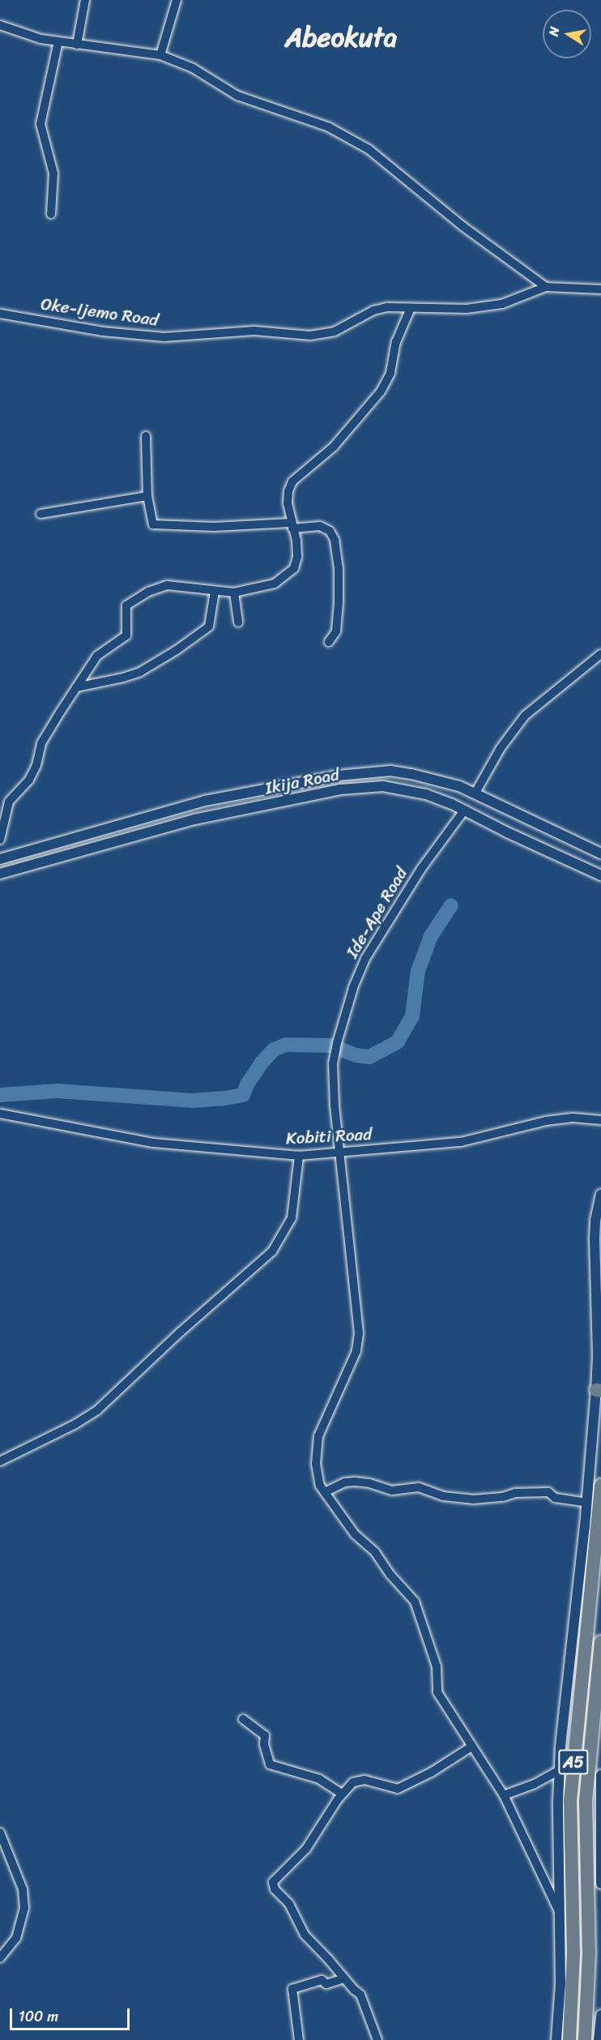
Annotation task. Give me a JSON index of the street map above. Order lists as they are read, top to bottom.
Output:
{
  "streets": {
    "highway": ["A5"],
    "street": [
      "Oke-Ijemo Road",
      "Ikija Road",
      "Ide-Ape Road",
      "Kobiti Road"
    ]
  },
  "crossings": [
    ["Ikija Road", "Ide-Ape Road"],
    ["Ide-Ape Road", "Kobiti Road"]
  ],
  "districts": ["Abeokuta"],
  "scale_bar": "100 m",
  "north": "left"
}
